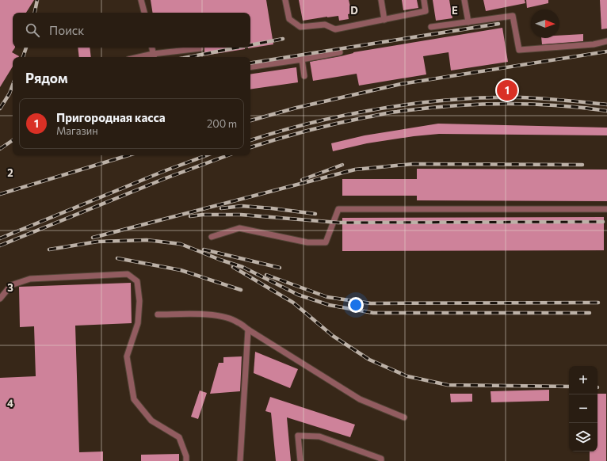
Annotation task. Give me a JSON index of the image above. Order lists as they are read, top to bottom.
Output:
{
  "north": "right",
  "page": {
    "search": "Поиск",
    "heading": "Рядом",
    "pins": "1",
    "list": [
      {
        "mark": "1",
        "name": "Пригородная касса",
        "note": "Магазин",
        "value": "200 m"
      }
    ],
    "map_buttons": ["+", "−"]
  },
  "grid": {
    "columns": ["D", "E"],
    "rows": ["2", "3", "4"]
  }
}
